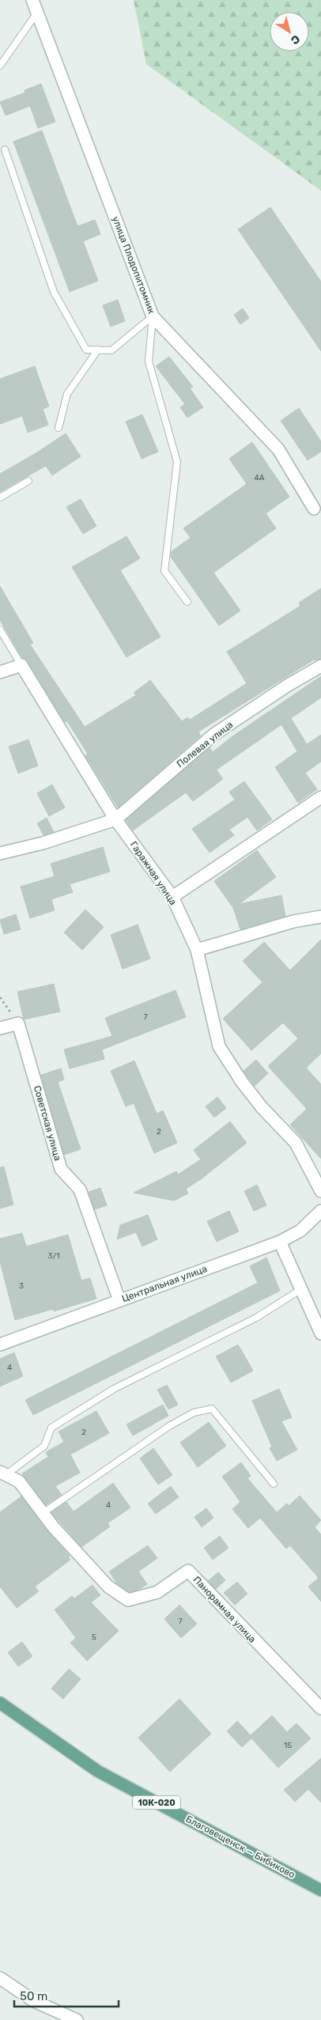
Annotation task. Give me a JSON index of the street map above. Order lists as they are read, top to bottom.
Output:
{
  "streets": {
    "main road": ["10К-020", "Благовещенск — Бибиково"],
    "street": [
      "улица Плодопитомник",
      "Полевая улица",
      "Гаражная улица",
      "Советская улица",
      "Центральная улица",
      "Панорамная улица"
    ]
  },
  "crossings": [
    ["Полевая улица", "Гаражная улица"],
    ["Советская улица", "Центральная улица"]
  ],
  "house_numbers": [
    "4А",
    "7",
    "2",
    "3/1",
    "3",
    "4",
    "2",
    "4",
    "7",
    "5",
    "15"
  ],
  "scale_bar": "50 m",
  "north": "bottom right"
}
